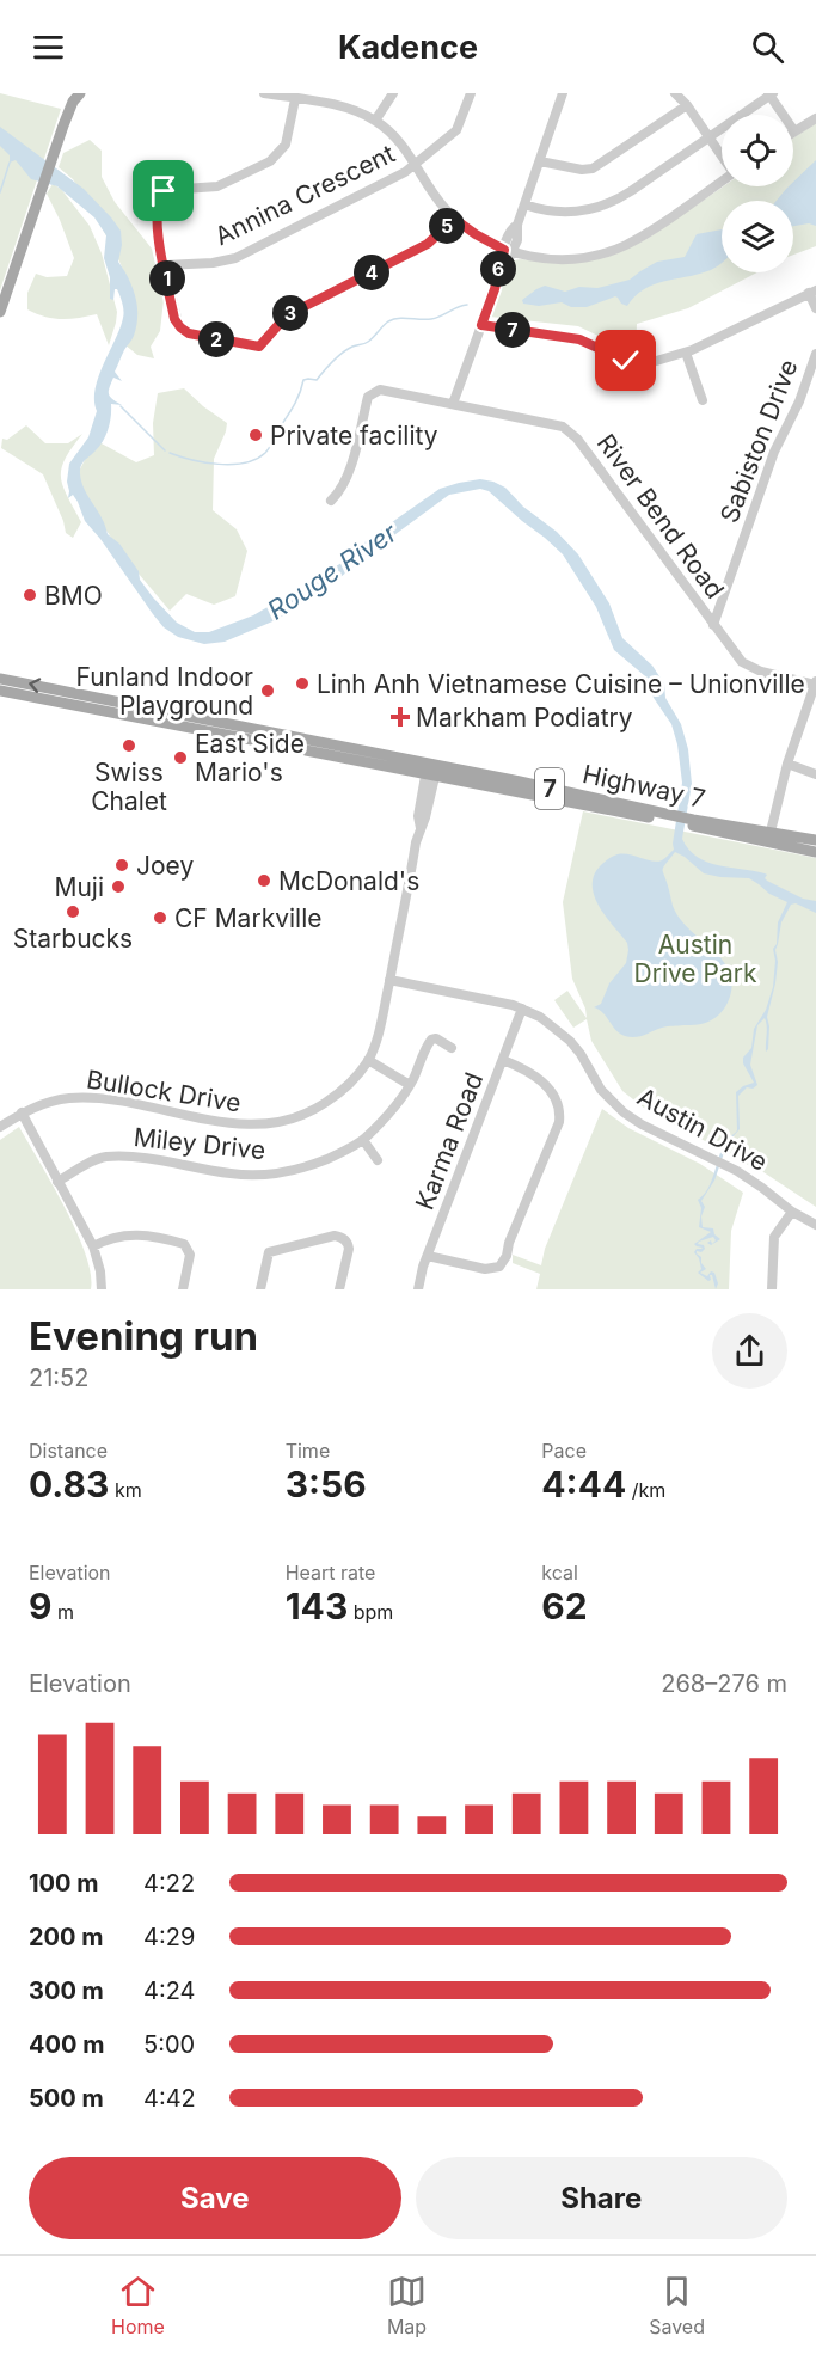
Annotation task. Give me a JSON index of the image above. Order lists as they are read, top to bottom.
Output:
{
  "streets": {
    "main road": ["Highway 7", "7"],
    "street": [
      "Annina Crescent",
      "Sabiston Drive",
      "River Bend Road",
      "Bullock Drive",
      "Austin Drive",
      "Karma Road",
      "Miley Drive"
    ]
  },
  "crossings": [
    ["Sabiston Drive", "River Bend Road"],
    ["Highway 7", "Bullock Drive"],
    ["Bullock Drive", "Austin Drive"],
    ["Austin Drive", "Karma Road"]
  ],
  "water": ["Rouge River"],
  "parks": ["Austin Drive Park"],
  "places": {
    "other": [
      "Private facility",
      "BMO",
      "Linh Anh Vietnamese Cuisine – Unionville",
      "Funland Indoor Playground",
      "Swiss Chalet",
      "East Side Mario's",
      "Joey",
      "McDonald's",
      "Muji",
      "Starbucks",
      "CF Markville"
    ],
    "health": ["Markham Podiatry"]
  },
  "page": {
    "header": "Kadence",
    "pins": [
      "5",
      "6",
      "4",
      "1",
      "3",
      "7",
      "2"
    ],
    "heading": ["Evening run", "21:52"],
    "stats": [
      ["Distance", "0.83 km"],
      ["Time", "3:56"],
      ["Pace", "4:44 /km"],
      ["Elevation", "9 m"],
      ["Heart rate", "143 bpm"],
      ["kcal", "62"]
    ],
    "chart": ["Elevation", "268–276 m"],
    "list": [
      {
        "name": "100 m",
        "note": "4:22"
      },
      {
        "name": "200 m",
        "note": "4:29"
      },
      {
        "name": "300 m",
        "note": "4:24"
      },
      {
        "name": "400 m",
        "note": "5:00"
      },
      {
        "name": "500 m",
        "note": "4:42"
      }
    ],
    "buttons": ["Save", "Share"],
    "tabs": ["Home", "Map", "Saved"]
  }
}
